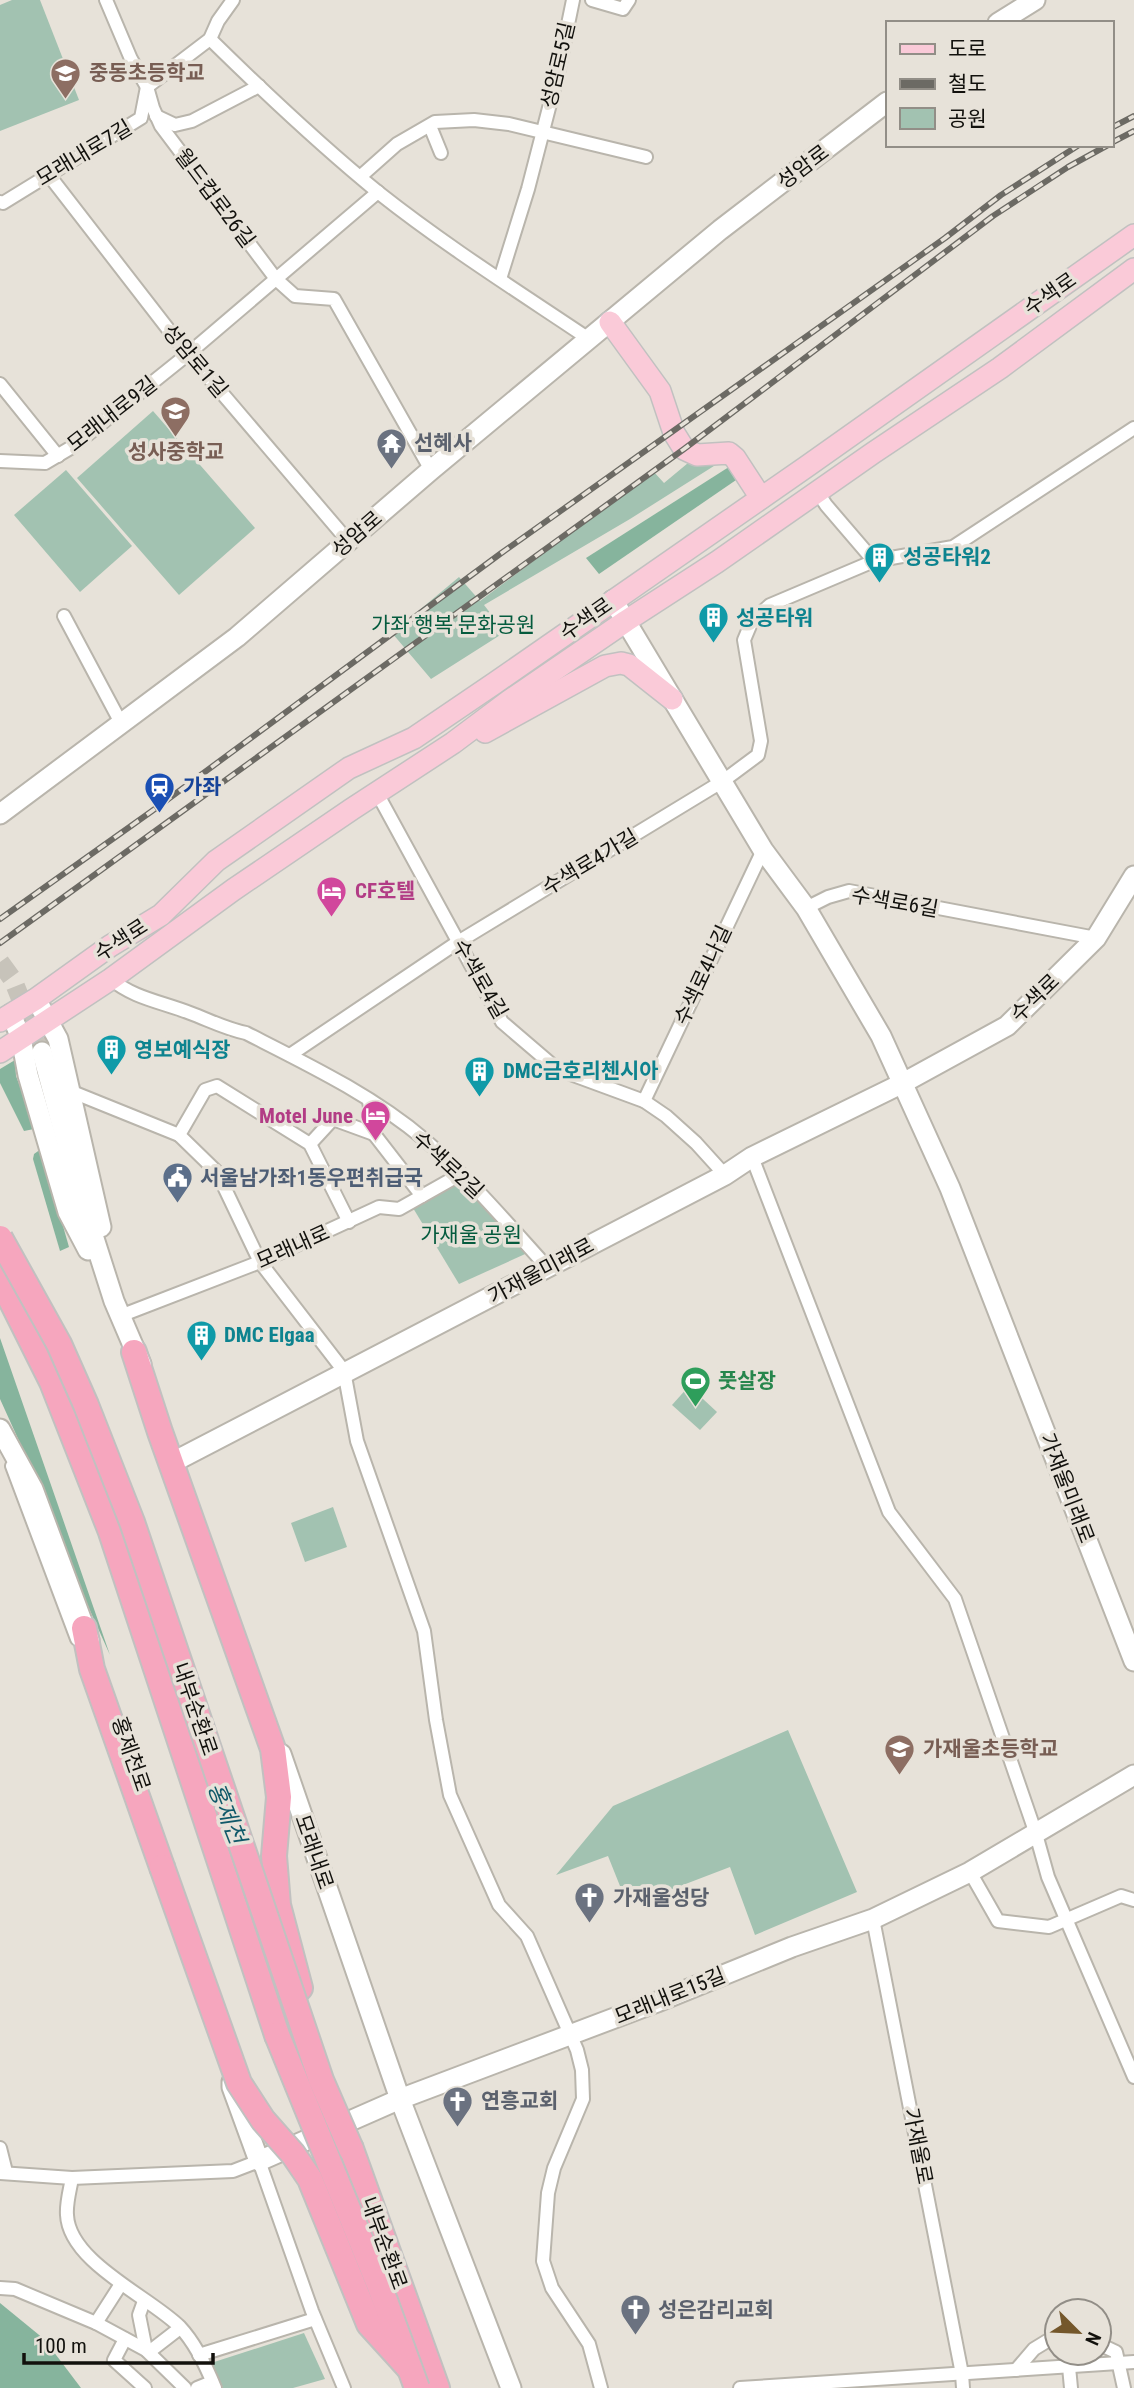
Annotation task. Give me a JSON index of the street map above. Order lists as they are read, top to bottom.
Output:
{
  "streets": {
    "highway": ["내부순환로"],
    "main road": [
      "성암로",
      "수색로",
      "모래내로",
      "가재울미래로",
      "홍제천로",
      "모래내로15길"
    ],
    "street": [
      "성암로5길",
      "모래내로7길",
      "월드컵로26길",
      "성암로1길",
      "모래내로9길",
      "수색로4가길",
      "수색로6길",
      "수색로4나길",
      "수색로4길",
      "수색로2길",
      "가재울로"
    ]
  },
  "crossings": [
    ["모래내로7길", "월드컵로26길"],
    ["모래내로7길", "성암로1길"],
    ["성암로", "성암로1길"],
    ["월드컵로26길", "모래내로9길"],
    ["수색로", "수색로6길"],
    ["수색로", "수색로4길"],
    ["수색로", "수색로2길"],
    ["수색로", "가재울미래로"],
    ["성암로1길", "모래내로9길"],
    ["수색로4가길", "수색로4길"],
    ["수색로6길", "가재울미래로"],
    ["수색로4나길", "수색로4길"],
    ["수색로4길", "가재울미래로"],
    ["수색로2길", "모래내로"],
    ["수색로2길", "가재울미래로"],
    ["모래내로", "가재울미래로"],
    ["모래내로", "모래내로15길"],
    ["홍제천로", "모래내로15길"],
    ["모래내로15길", "가재울로"]
  ],
  "water": ["홍제천"],
  "parks": ["가좌 행복 문화공원", "가재울 공원"],
  "places": {
    "school or university": ["중동초등학교", "성사중학교", "가재울초등학교"],
    "temple": ["선혜사"],
    "building": [
      "성공타워2",
      "성공타워",
      "영보예식장",
      "DMC금호리첸시아",
      "DMC Elgaa"
    ],
    "station": ["가좌"],
    "hotel": ["CF호텔", "Motel June"],
    "public building": ["서울남가좌1동우편취급국"],
    "sports": ["풋살장"],
    "church": ["가재울성당", "연흥교회", "성은감리교회"]
  },
  "legend": ["도로", "철도", "공원"],
  "scale_bar": "100 m",
  "north": "bottom right"
}
